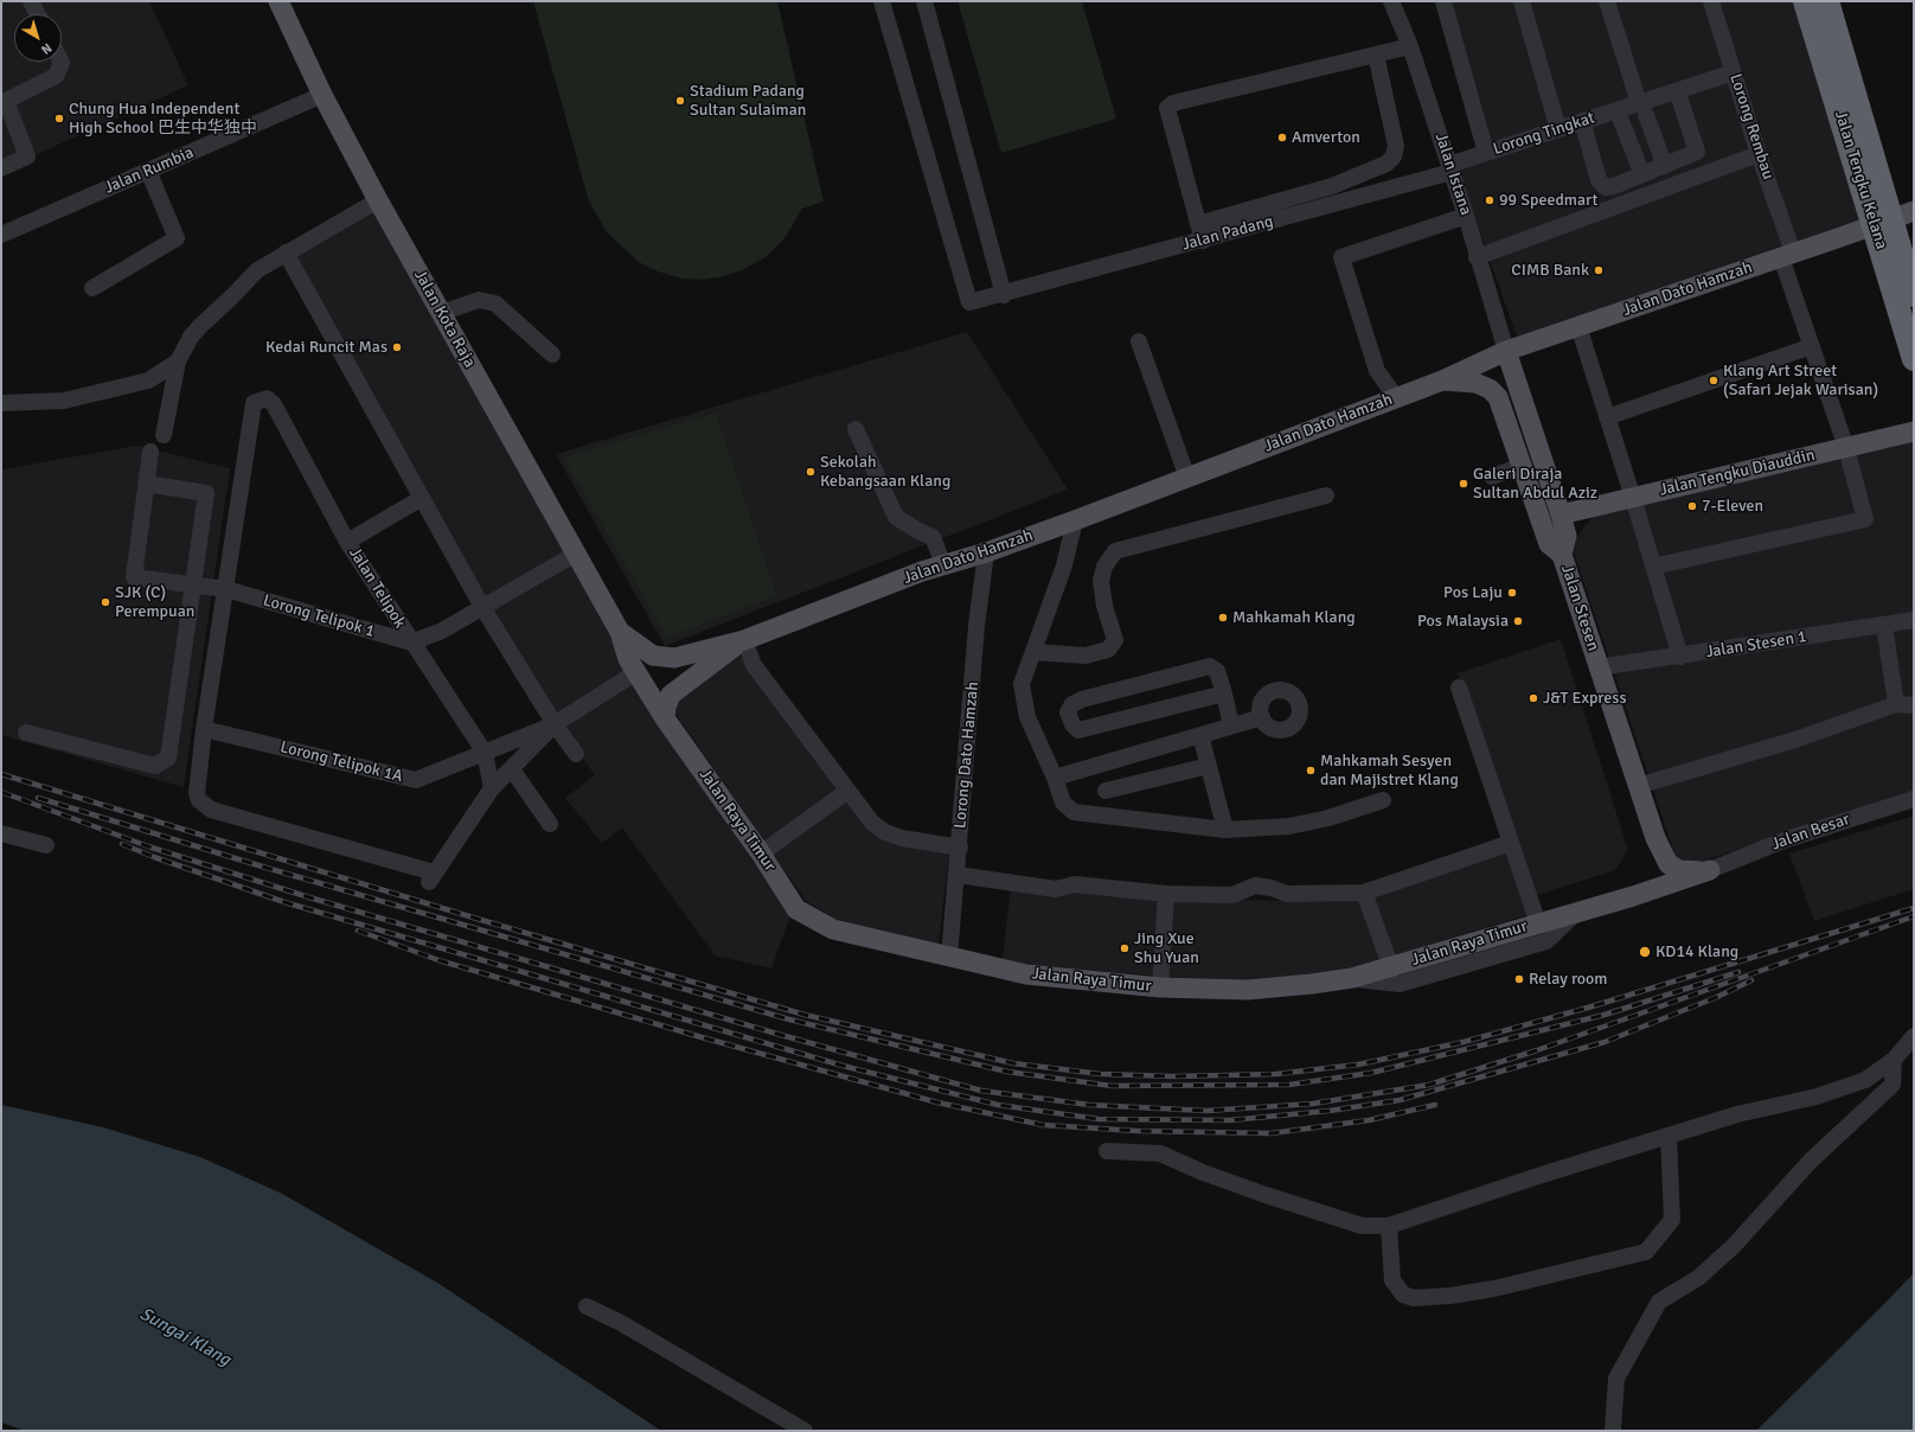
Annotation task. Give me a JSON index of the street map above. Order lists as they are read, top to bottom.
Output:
{
  "streets": {
    "highway": ["Jalan Tengku Kelana"],
    "main road": [
      "Jalan Dato Hamzah",
      "Jalan Kota Raja",
      "Jalan Tengku Diauddin",
      "Jalan Stesen",
      "Jalan Raya Timur"
    ],
    "street": [
      "Lorong Rembau",
      "Lorong Tingkat",
      "Jalan Rumbia",
      "Jalan Istana",
      "Jalan Padang",
      "Jalan Telipok",
      "Lorong Telipok 1",
      "Jalan Stesen 1",
      "Lorong Dato Hamzah",
      "Lorong Telipok 1A",
      "Jalan Besar"
    ]
  },
  "crossings": [
    ["Lorong Rembau", "Lorong Tingkat"],
    ["Lorong Rembau", "Jalan Dato Hamzah"],
    ["Lorong Rembau", "Jalan Tengku Diauddin"],
    ["Lorong Tingkat", "Jalan Istana"],
    ["Lorong Tingkat", "Jalan Padang"],
    ["Jalan Rumbia", "Jalan Kota Raja"],
    ["Jalan Istana", "Jalan Padang"],
    ["Jalan Istana", "Jalan Dato Hamzah"],
    ["Jalan Istana", "Jalan Stesen"],
    ["Jalan Tengku Kelana", "Jalan Dato Hamzah"],
    ["Jalan Dato Hamzah", "Jalan Stesen"],
    ["Jalan Dato Hamzah", "Lorong Dato Hamzah"],
    ["Jalan Kota Raja", "Jalan Raya Timur"],
    ["Jalan Tengku Diauddin", "Jalan Stesen"],
    ["Jalan Telipok", "Lorong Telipok 1"],
    ["Jalan Telipok", "Lorong Telipok 1A"],
    ["Jalan Stesen", "Jalan Stesen 1"],
    ["Jalan Stesen", "Jalan Raya Timur"],
    ["Jalan Stesen", "Jalan Besar"],
    ["Lorong Dato Hamzah", "Jalan Raya Timur"],
    ["Jalan Raya Timur", "Jalan Besar"]
  ],
  "water": ["Sungai Klang"],
  "places": [
    "Stadium Padang Sultan Sulaiman",
    "Chung Hua Independent High School 巴生中华独中",
    "Amverton",
    "99 Speedmart",
    "CIMB Bank",
    "Kedai Runcit Mas",
    "Klang Art Street (Safari Jejak Warisan)",
    "Sekolah Kebangsaan Klang",
    "Galeri Diraja Sultan Abdul Aziz",
    "7-Eleven",
    "Pos Laju",
    "SJK (C) Perempuan",
    "Mahkamah Klang",
    "Pos Malaysia",
    "J&T Express",
    "Mahkamah Sesyen dan Majistret Klang",
    "Jing Xue Shu Yuan",
    "KD14 Klang",
    "Relay room"
  ],
  "north": "bottom right"
}
